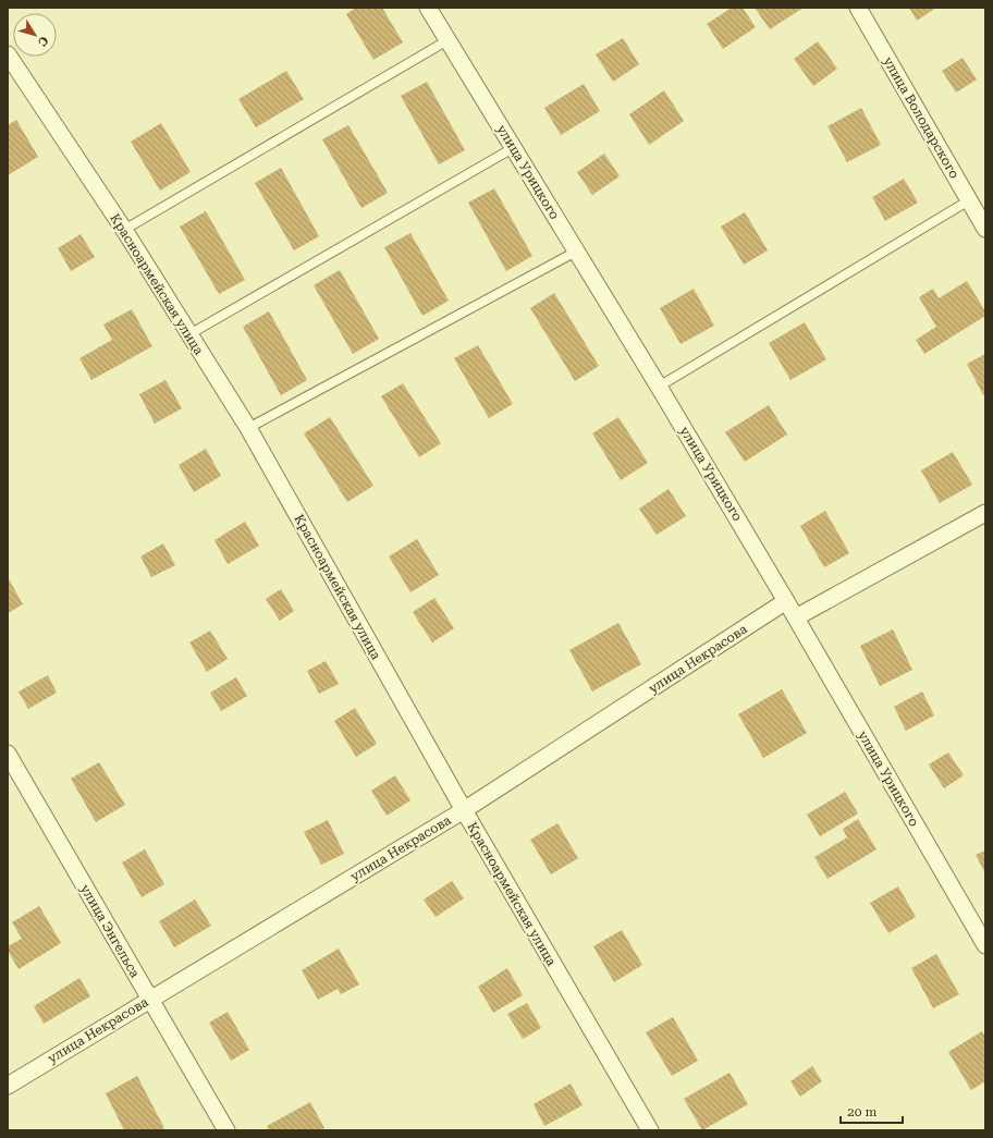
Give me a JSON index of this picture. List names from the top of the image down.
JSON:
{
  "streets": {
    "street": [
      "улица Володарского",
      "улица Урицкого",
      "Красноармейская улица",
      "улица Некрасова",
      "улица Энгельса"
    ]
  },
  "crossings": [
    ["улица Урицкого", "улица Некрасова"],
    ["Красноармейская улица", "улица Некрасова"],
    ["улица Некрасова", "улица Энгельса"]
  ],
  "scale_bar": "20 m",
  "north": "bottom right"
}
